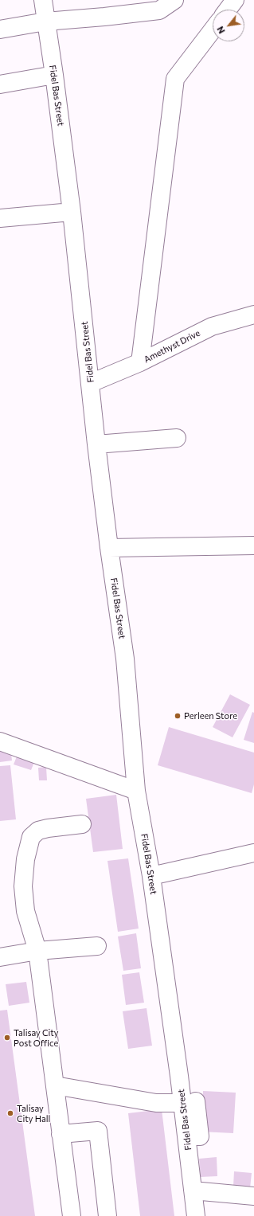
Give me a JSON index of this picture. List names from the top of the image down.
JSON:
{
  "streets": {
    "street": ["Fidel Bas Street", "Amethyst Drive"]
  },
  "crossings": [
    ["Fidel Bas Street", "Amethyst Drive"]
  ],
  "places": ["Perleen Store", "Talisay City Post Office", "Talisay City Hall"],
  "north": "bottom left"
}
